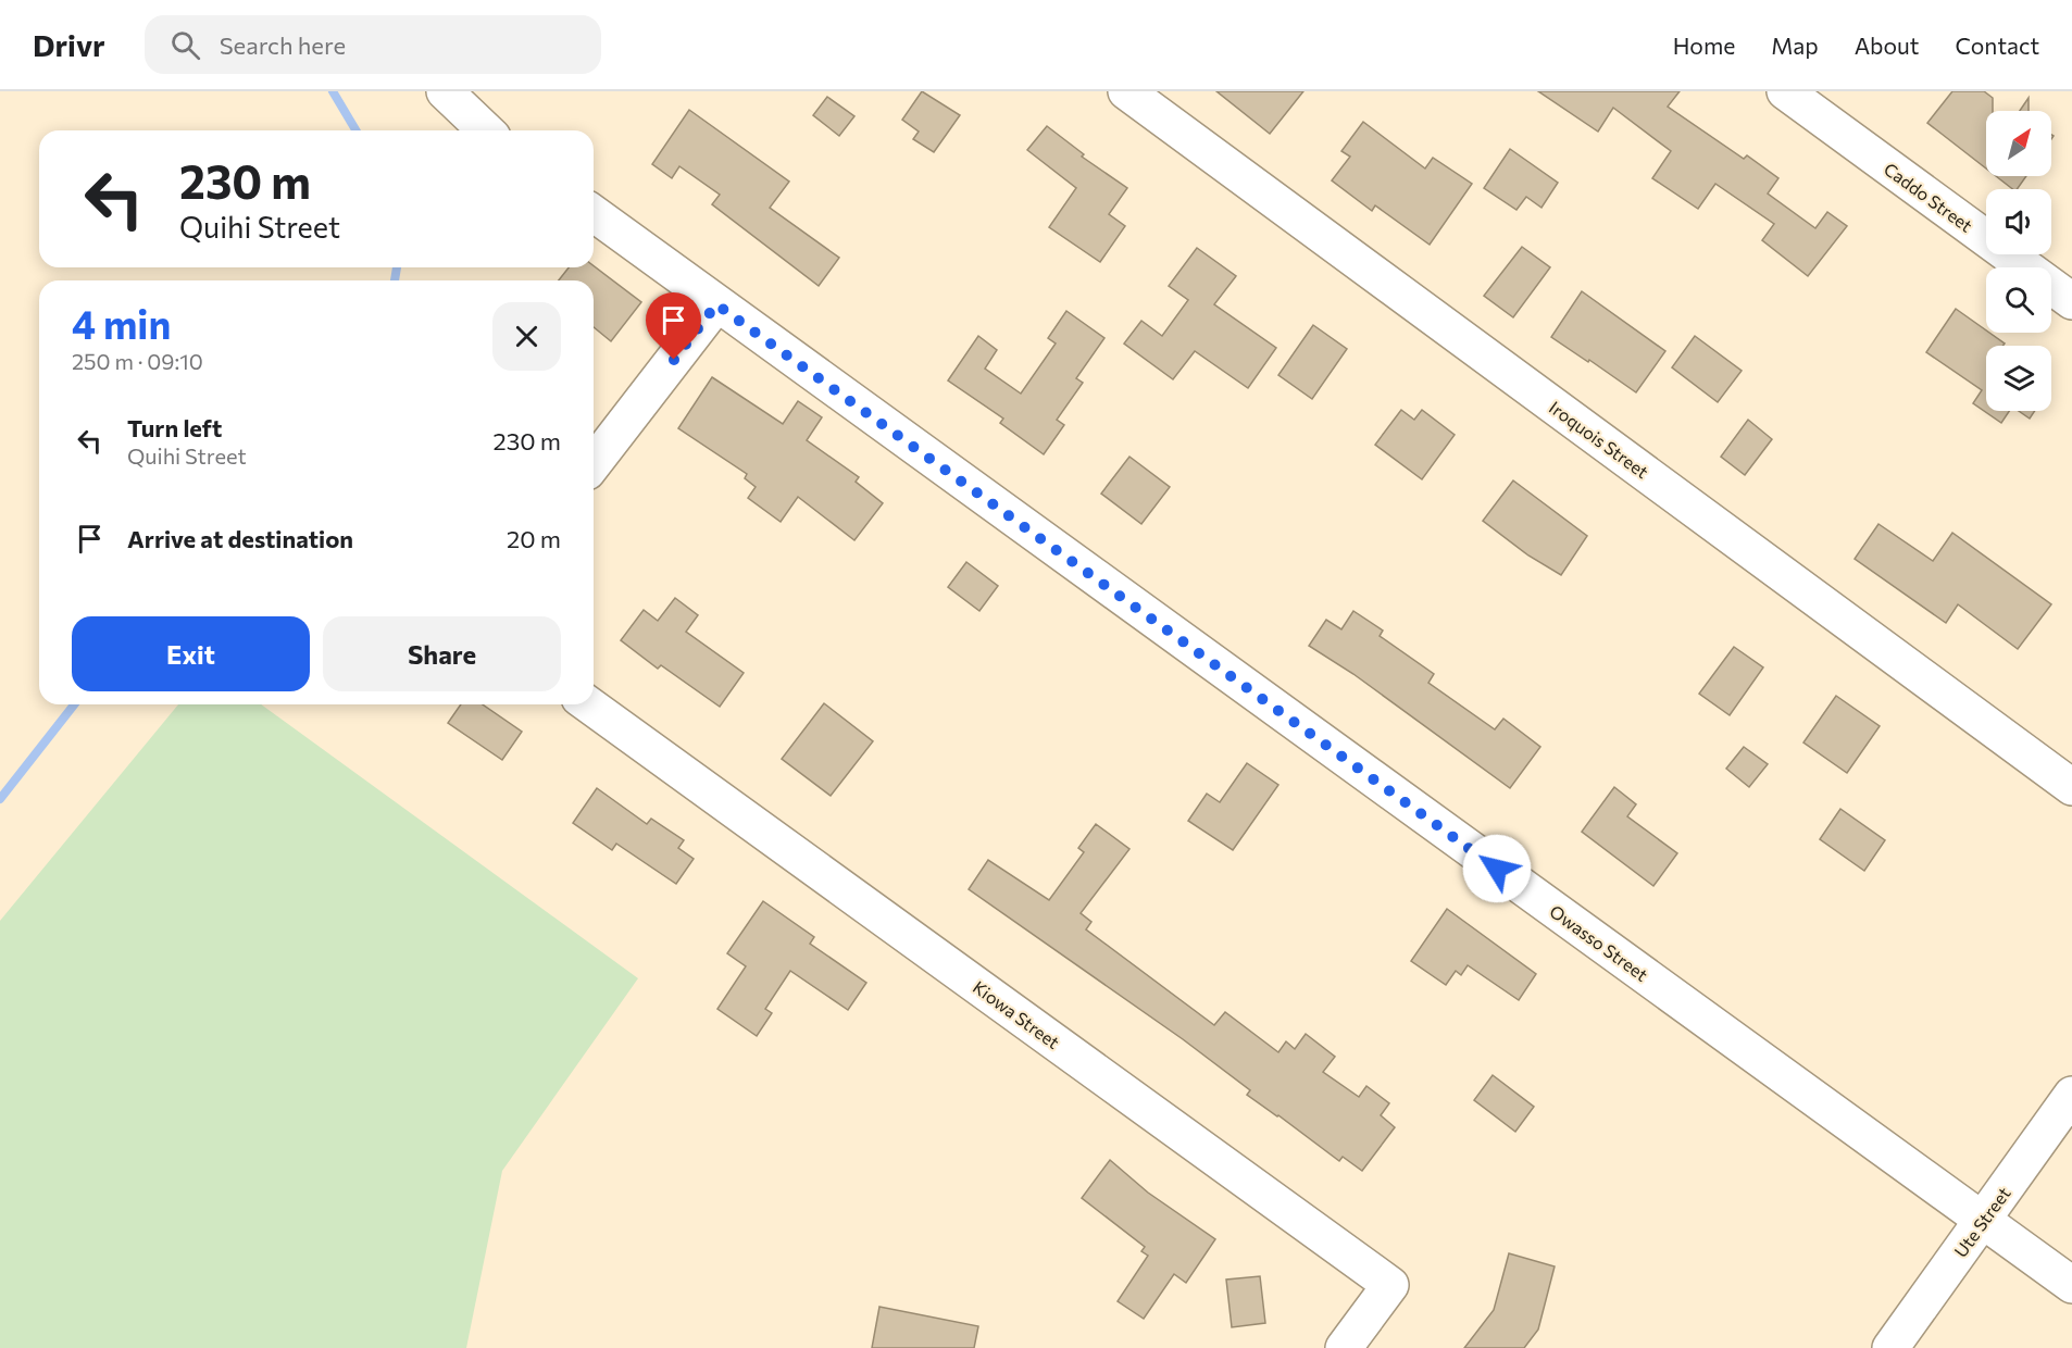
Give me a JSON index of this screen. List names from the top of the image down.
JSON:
{
  "streets": {
    "street": [
      "Caddo Street",
      "Iroquois Street",
      "Owasso Street",
      "Kiowa Street",
      "Ute Street"
    ]
  },
  "crossings": [
    ["Owasso Street", "Ute Street"]
  ],
  "north": "top right",
  "page": {
    "header": "Drivr",
    "search": "Search here",
    "nav": [
      "Home",
      "Map",
      "About",
      "Contact"
    ],
    "turn": ["230 m", "Quihi Street"],
    "heading": ["4 min", "250 m · 09:10"],
    "list": [
      {
        "name": "Turn left",
        "note": "Quihi Street",
        "value": "230 m"
      },
      {
        "name": "Arrive at destination",
        "value": "20 m"
      }
    ],
    "buttons": ["Exit", "Share"]
  }
}
